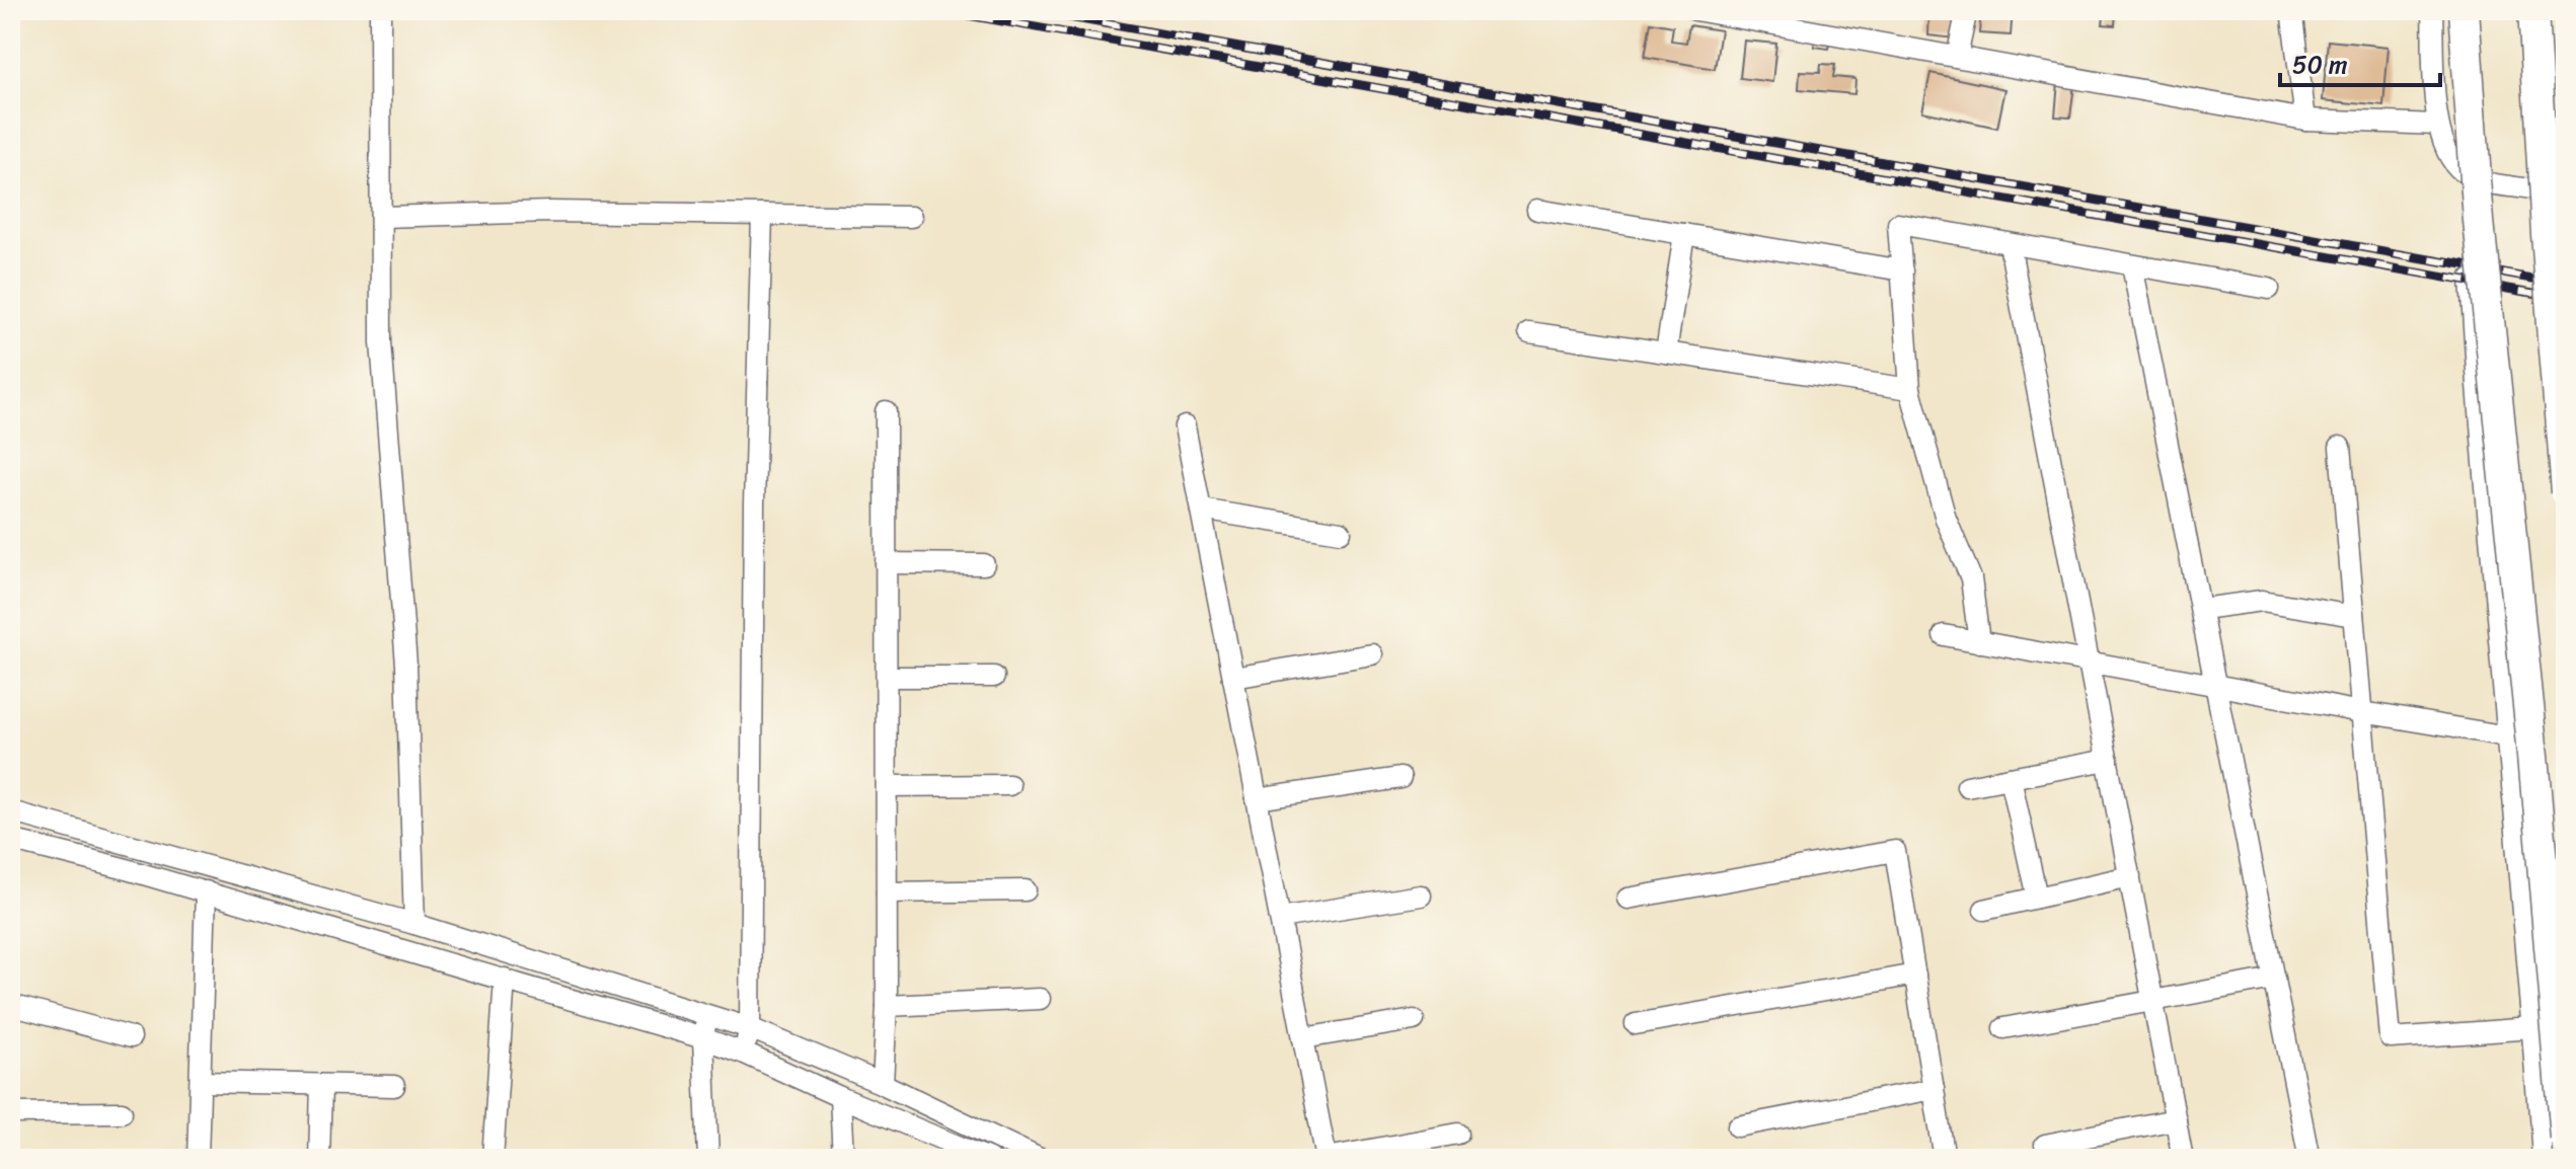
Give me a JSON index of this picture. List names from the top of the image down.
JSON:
{
  "scale_bar": "50 m"
}
